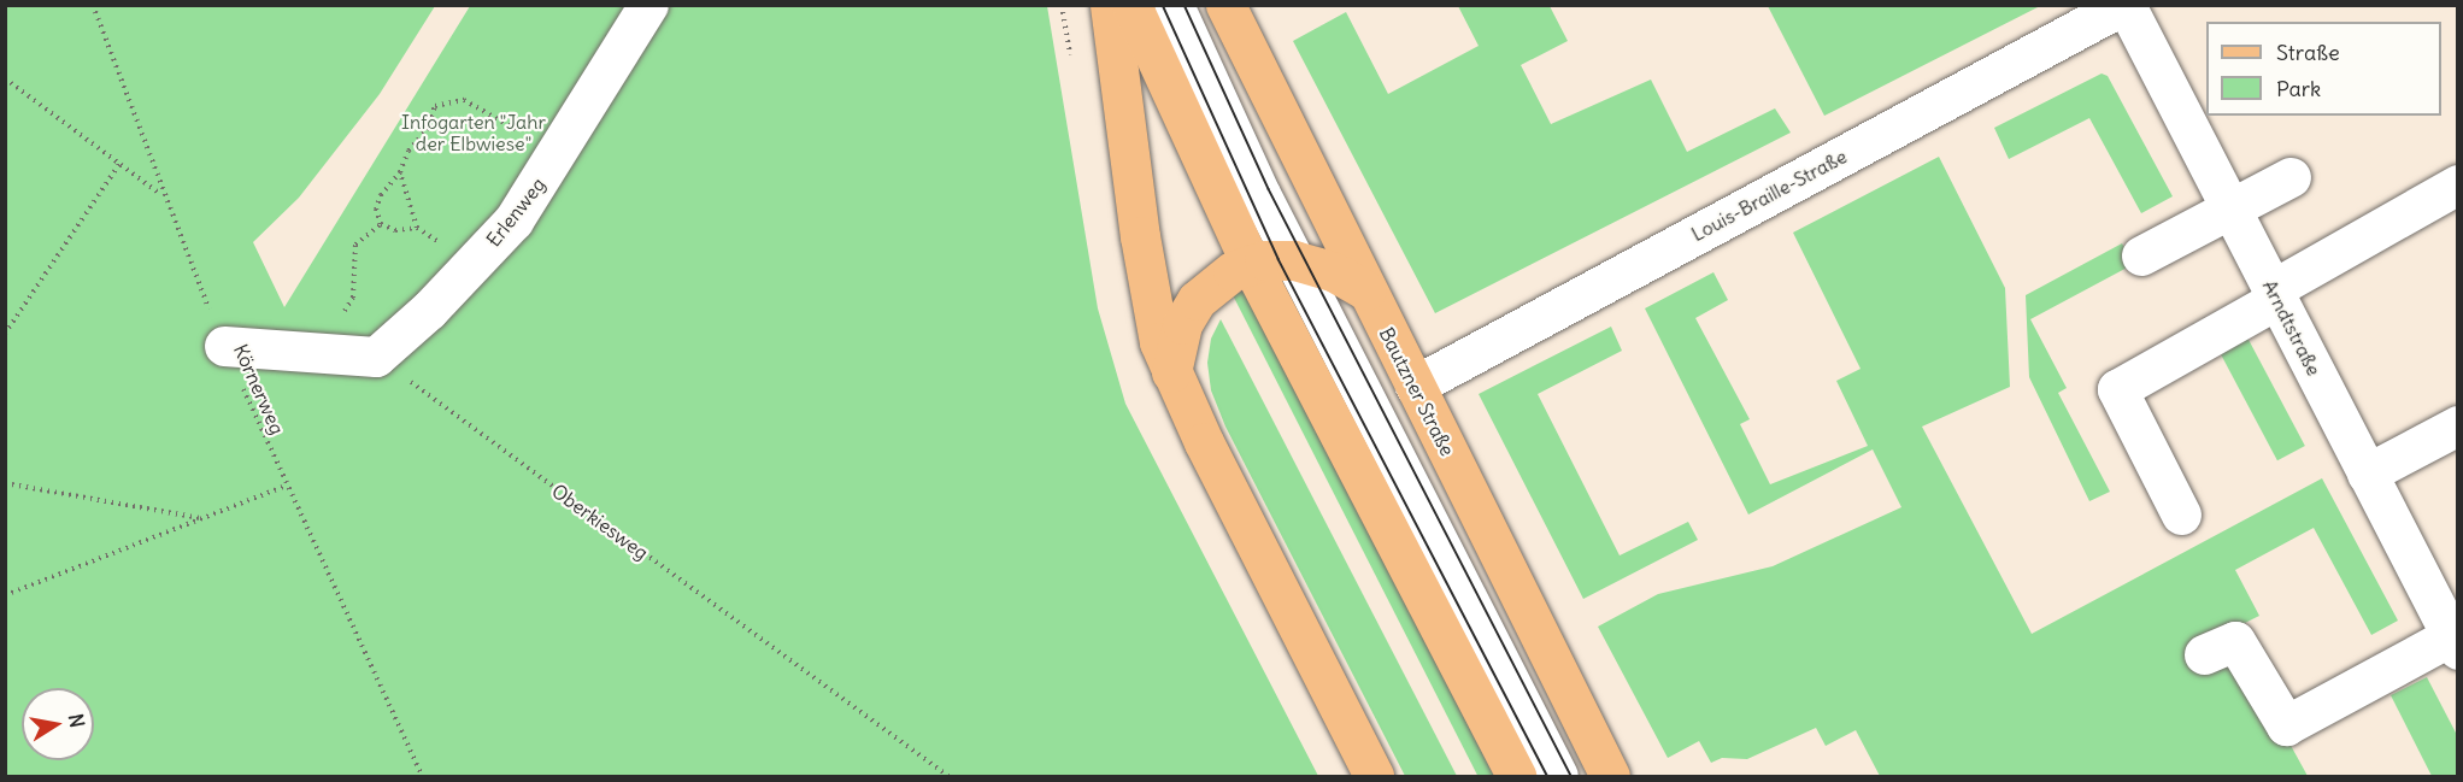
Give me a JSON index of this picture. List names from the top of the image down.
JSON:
{
  "streets": {
    "main road": ["Bautzner Straße"],
    "street": ["Louis-Braille-Straße", "Erlenweg", "Arndtstraße"],
    "path": ["Körnerweg", "Oberkiesweg"]
  },
  "crossings": [
    ["Louis-Braille-Straße", "Arndtstraße"],
    ["Louis-Braille-Straße", "Bautzner Straße"],
    ["Erlenweg", "Oberkiesweg"]
  ],
  "parks": ["Infogarten \"Jahr der Elbwiese\""],
  "legend": ["Straße", "Park"],
  "north": "right"
}
